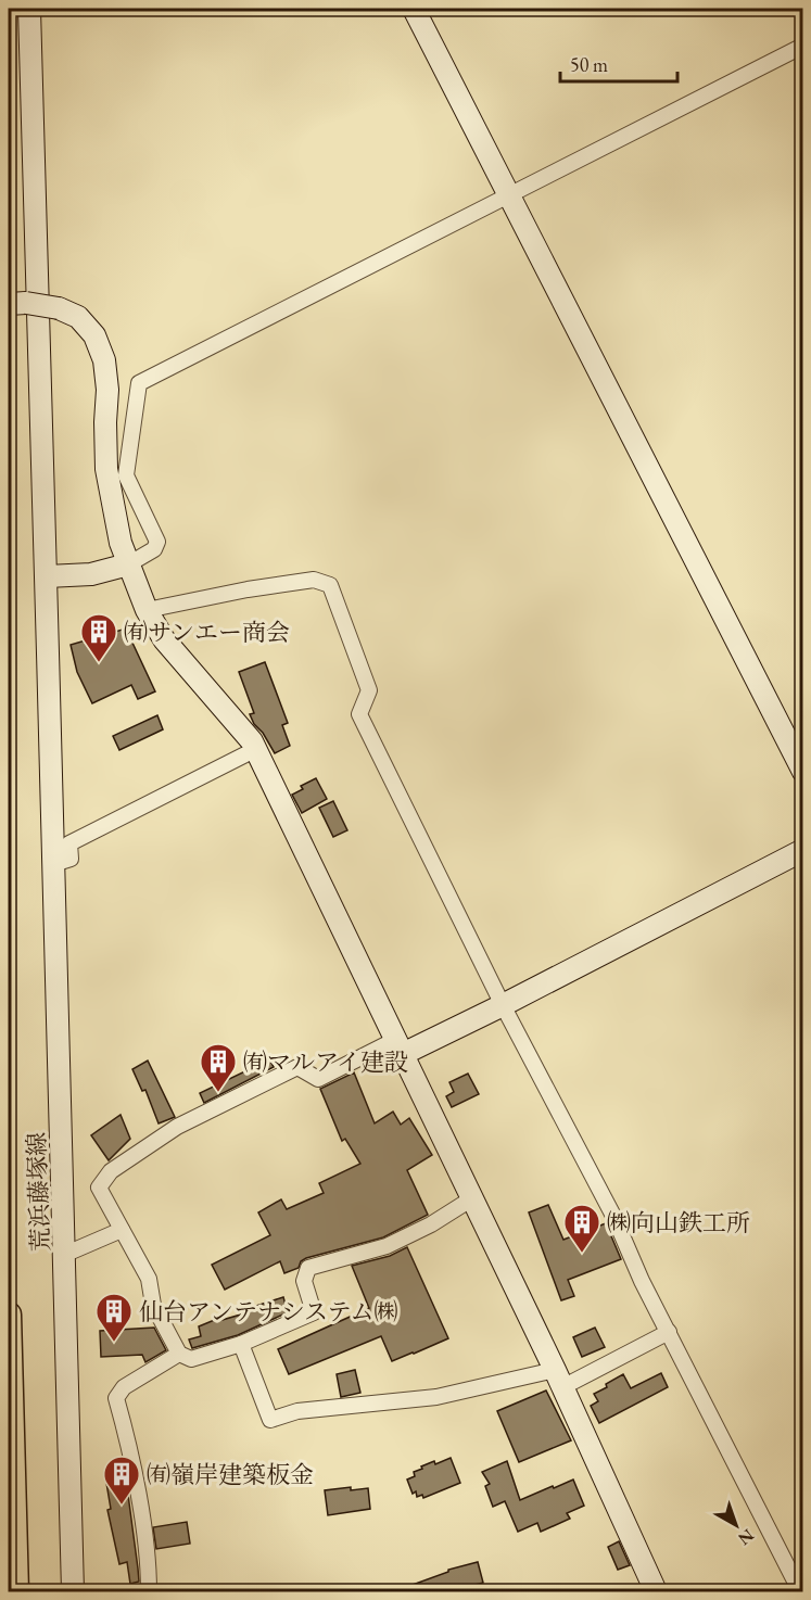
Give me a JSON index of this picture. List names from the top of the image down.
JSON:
{
  "streets": {
    "street": ["荒浜藤塚線"]
  },
  "places": {
    "building": [
      "㈲サンエー商会",
      "㈲マルアイ建設",
      "㈱向山鉄工所",
      "仙台アンテナシステム㈱",
      "㈲嶺岸建築板金"
    ]
  },
  "scale_bar": "50 m",
  "north": "bottom right"
}
